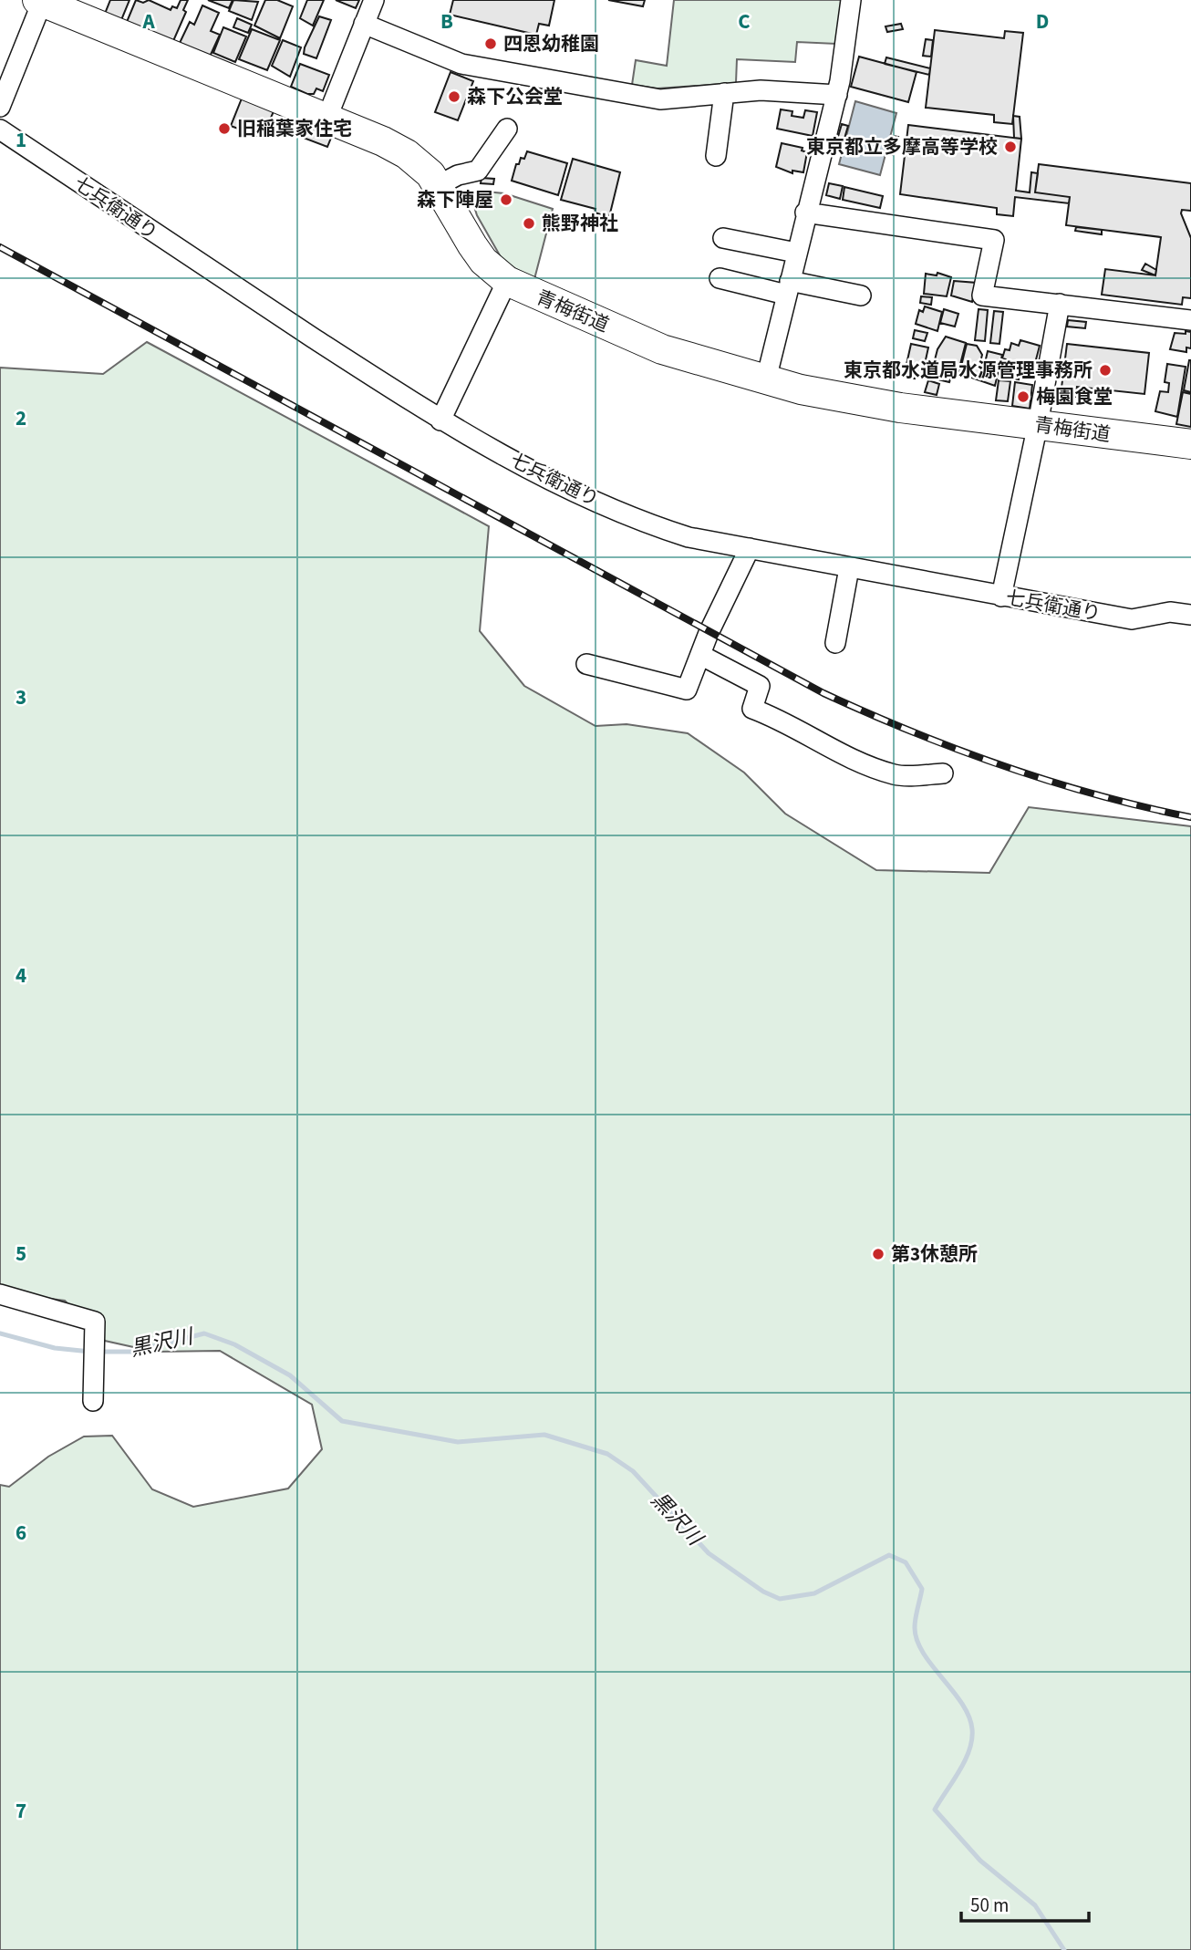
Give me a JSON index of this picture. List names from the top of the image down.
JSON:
{
  "streets": {
    "highway": ["青梅街道"],
    "street": ["七兵衛通り"]
  },
  "water": ["黒沢川"],
  "places": [
    "四恩幼稚園",
    "森下公会堂",
    "旧稲葉家住宅",
    "東京都立多摩高等学校",
    "森下陣屋",
    "熊野神社",
    "東京都水道局水源管理事務所",
    "梅園食堂",
    "第3休憩所"
  ],
  "scale_bar": "50 m",
  "grid": {
    "columns": [
      "A",
      "B",
      "C",
      "D"
    ],
    "rows": [
      "1",
      "2",
      "3",
      "4",
      "5",
      "6",
      "7"
    ]
  }
}
